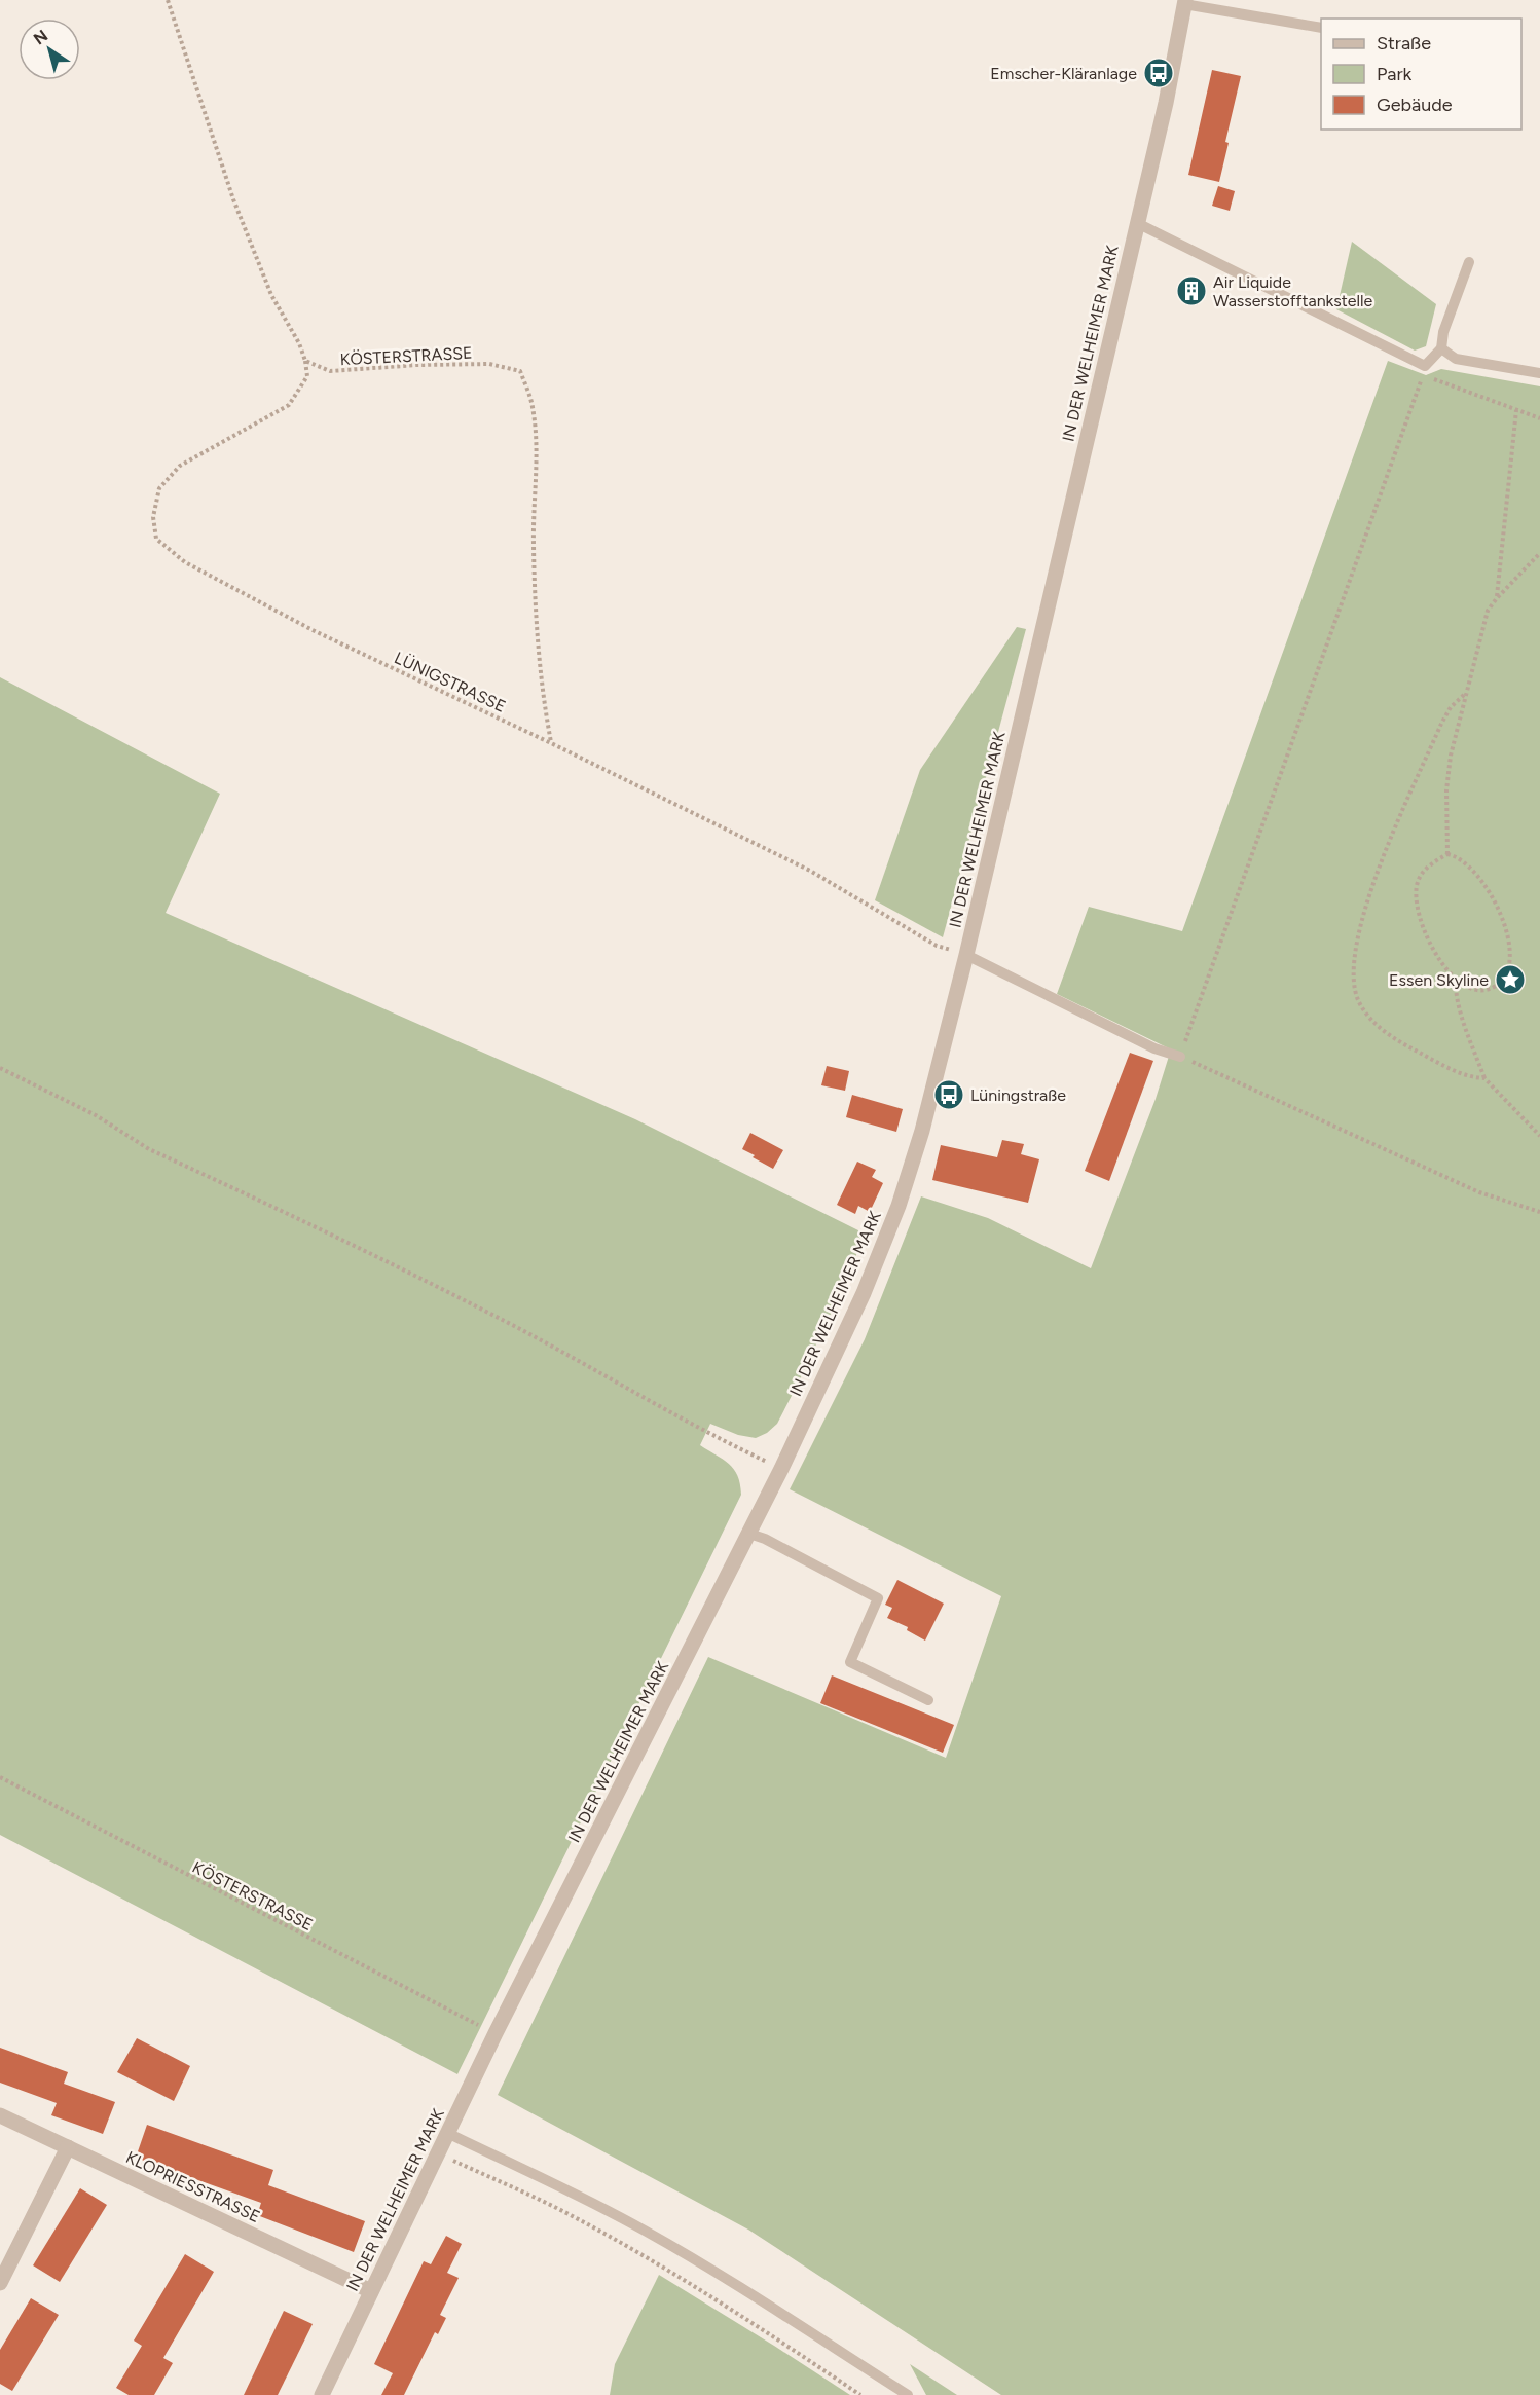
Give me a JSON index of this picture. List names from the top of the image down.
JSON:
{
  "streets": {
    "street": ["IN DER WELHEIMER MARK", "KLOPRIESSTRASSE"],
    "path": ["KÖSTERSTRASSE", "LÜNIGSTRASSE"]
  },
  "crossings": [
    ["IN DER WELHEIMER MARK", "KÖSTERSTRASSE"],
    ["IN DER WELHEIMER MARK", "LÜNIGSTRASSE"],
    ["IN DER WELHEIMER MARK", "KLOPRIESSTRASSE"],
    ["KÖSTERSTRASSE", "LÜNIGSTRASSE"]
  ],
  "places": {
    "bus stop": ["Emscher-Kläranlage", "Lüningstraße"],
    "building": ["Air Liquide Wasserstofftankstelle"],
    "place": ["Essen Skyline"]
  },
  "legend": ["Straße", "Park", "Gebäude"],
  "north": "top left"
}
